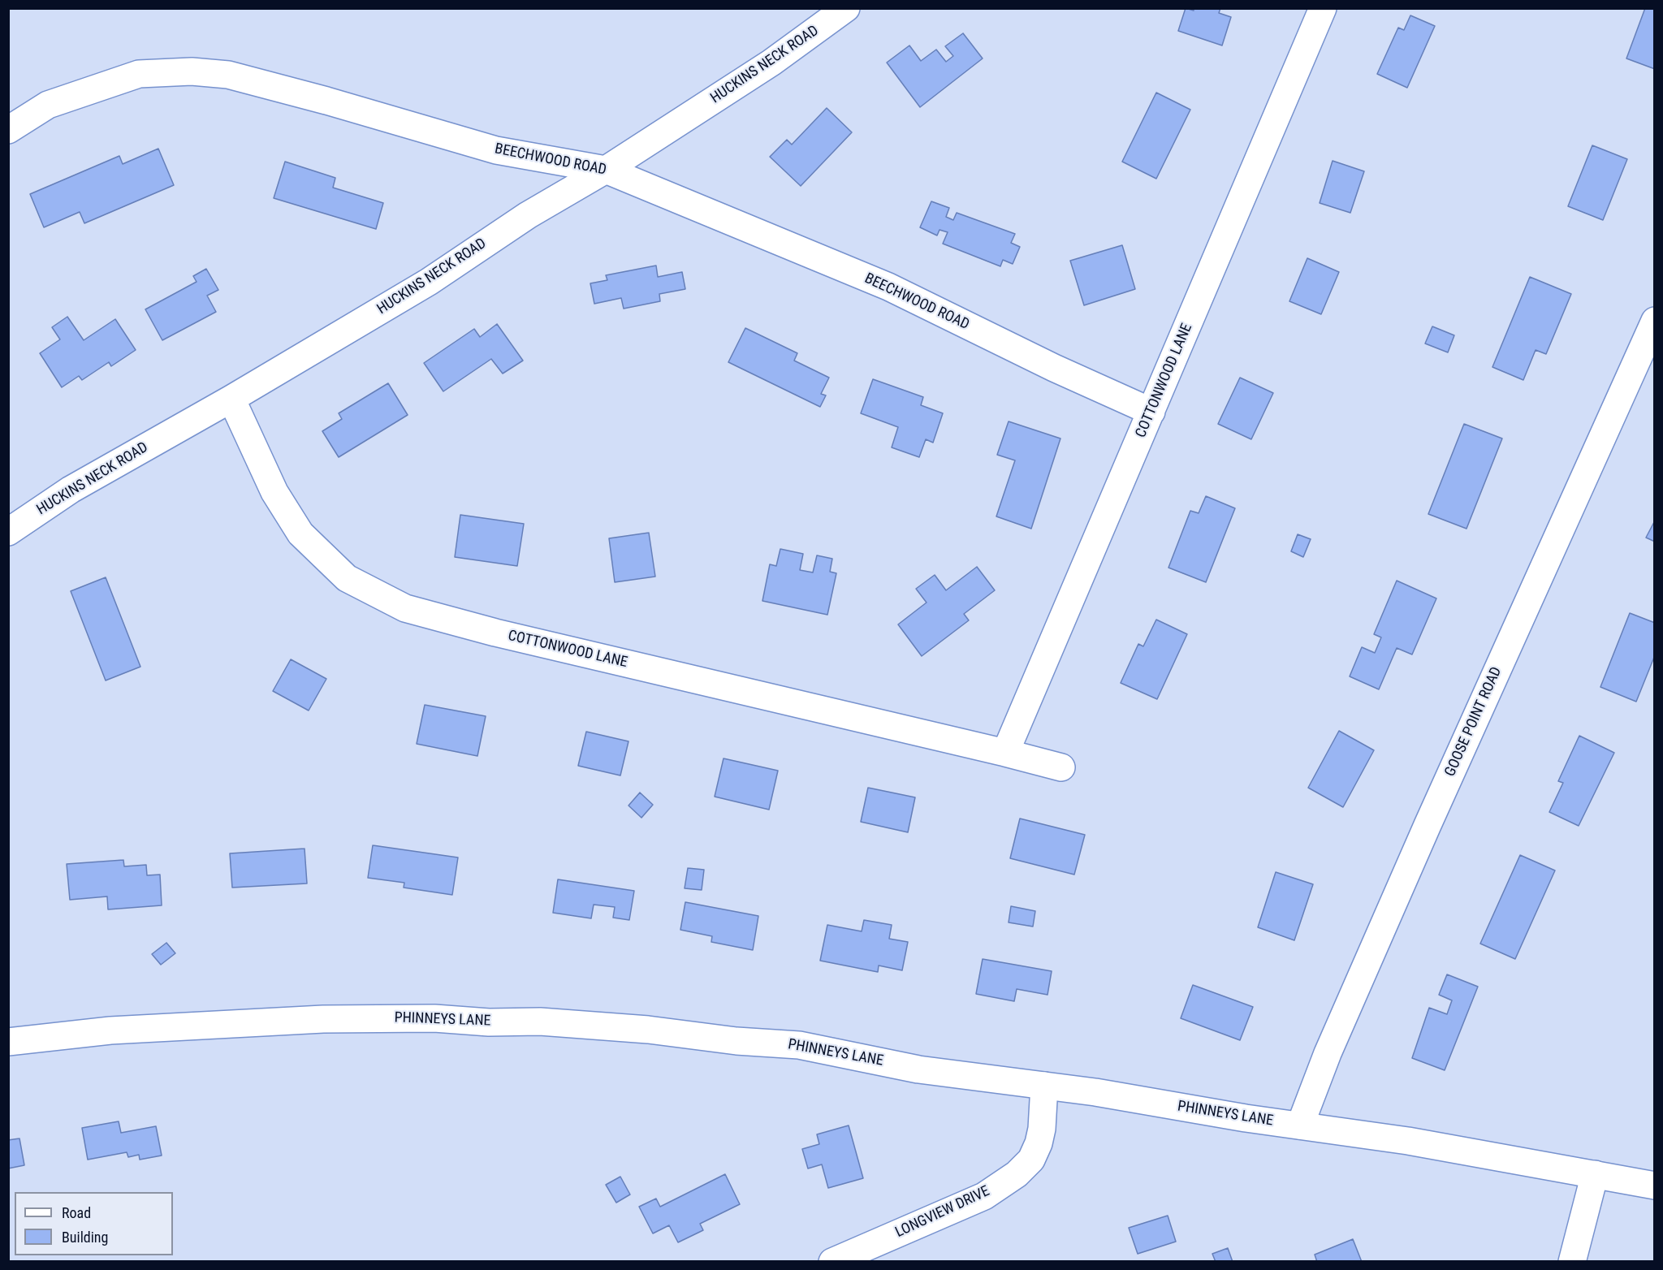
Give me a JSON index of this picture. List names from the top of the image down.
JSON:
{
  "streets": {
    "street": [
      "HUCKINS NECK ROAD",
      "BEECHWOOD ROAD",
      "COTTONWOOD LANE",
      "GOOSE POINT ROAD",
      "PHINNEYS LANE",
      "LONGVIEW DRIVE"
    ]
  },
  "crossings": [
    ["HUCKINS NECK ROAD", "BEECHWOOD ROAD"],
    ["HUCKINS NECK ROAD", "COTTONWOOD LANE"],
    ["BEECHWOOD ROAD", "COTTONWOOD LANE"],
    ["GOOSE POINT ROAD", "PHINNEYS LANE"],
    ["PHINNEYS LANE", "LONGVIEW DRIVE"]
  ],
  "legend": ["Road", "Building"]
}
